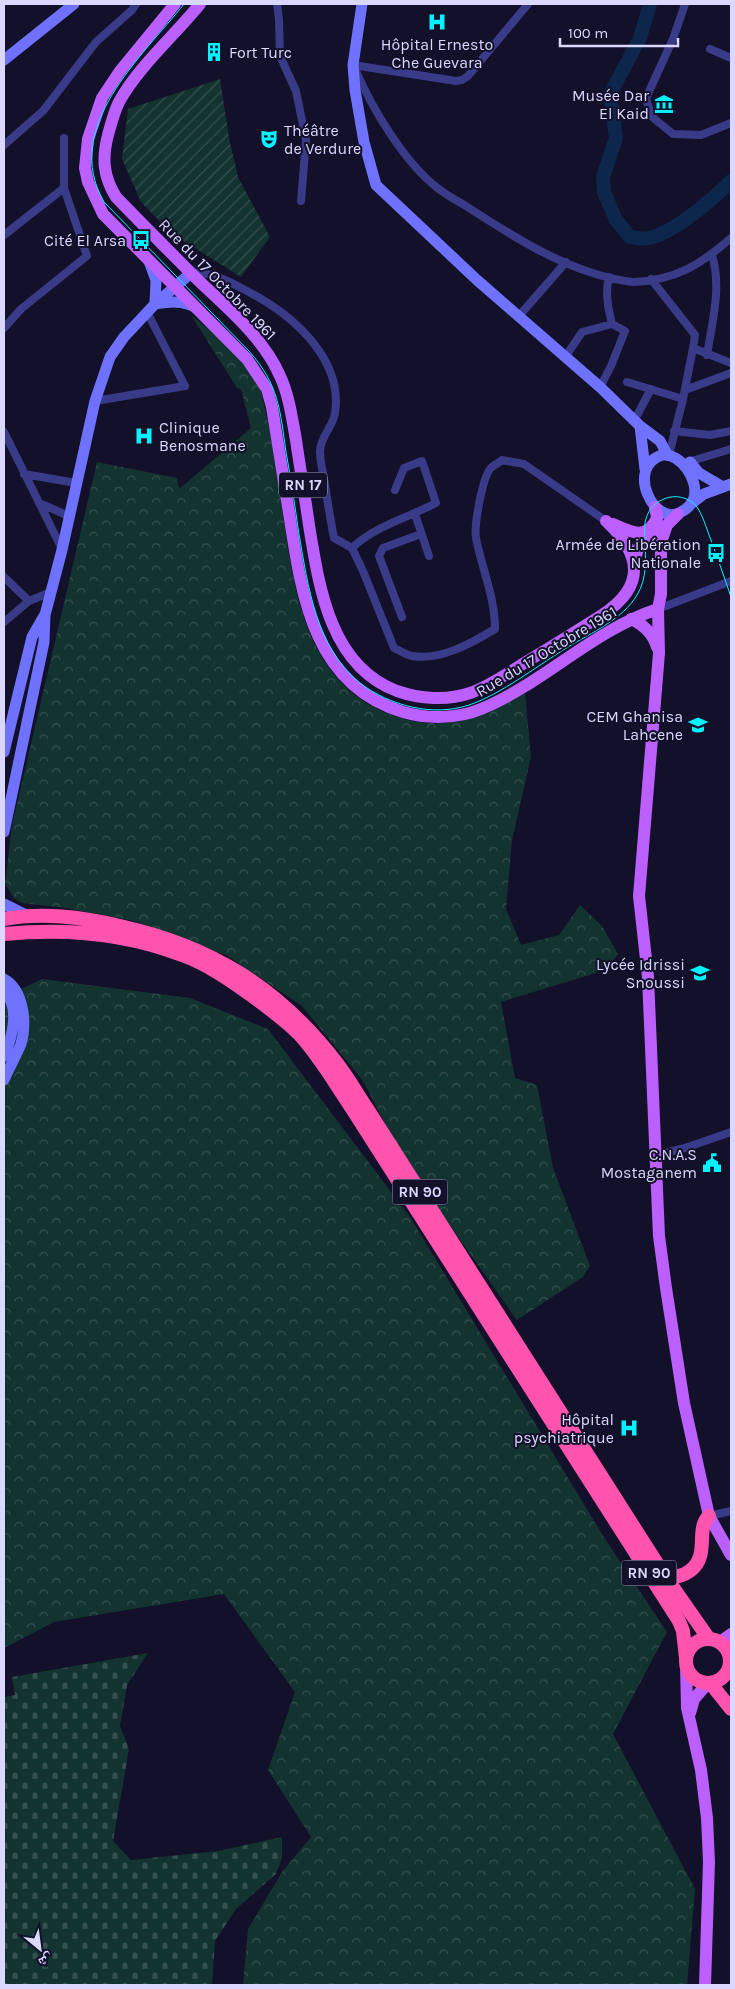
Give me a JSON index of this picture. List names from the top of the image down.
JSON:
{
  "streets": {
    "highway": ["RN 90"],
    "main road": ["Rue du 17 Octobre 1961", "RN 17"]
  },
  "places": {
    "hospital": ["Hôpital Ernesto Che Guevara", "Clinique Benosmane", "Hôpital psychiatrique"],
    "building": ["Fort Turc"],
    "museum": ["Musée Dar El Kaid"],
    "theatre": ["Théâtre de Verdure"],
    "bus stop": ["Cité El Arsa", "Armée de Libération Nationale"],
    "school or university": ["CEM Ghanisa Lahcene", "Lycée Idrissi Snoussi"],
    "public building": ["C.N.A.S Mostaganem"]
  },
  "scale_bar": "100 m",
  "north": "bottom right"
}
